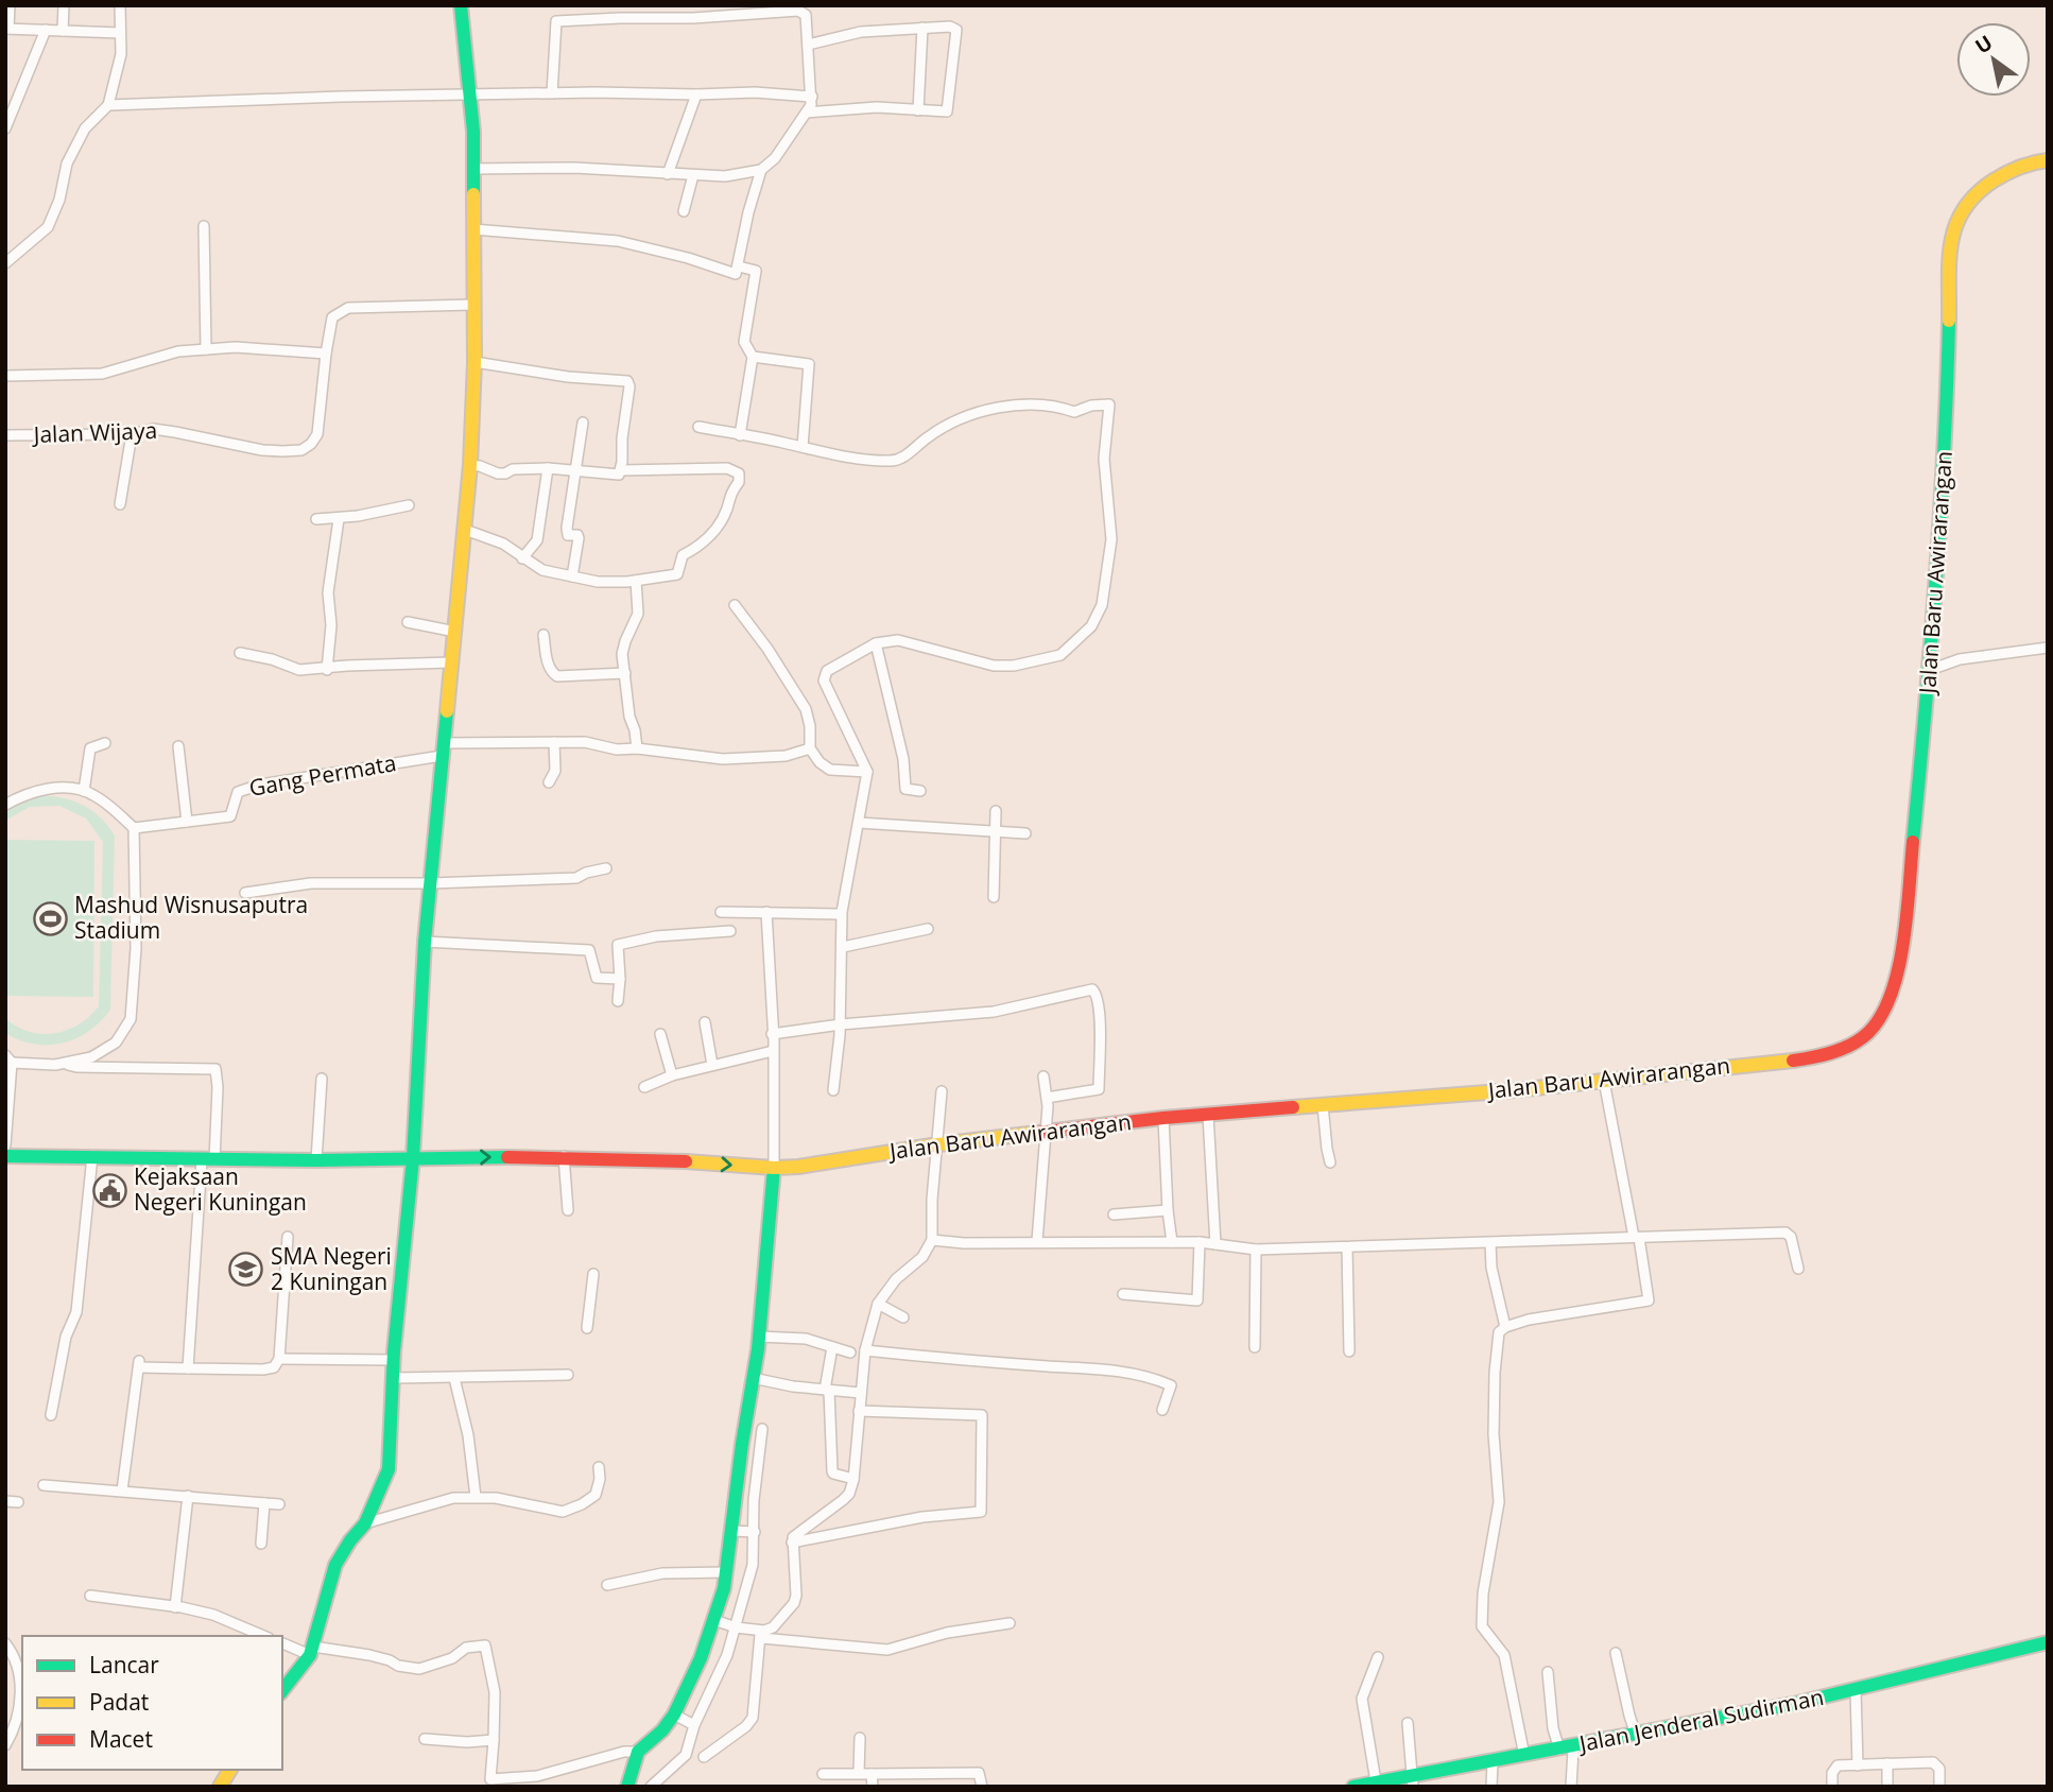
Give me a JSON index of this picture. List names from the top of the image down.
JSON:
{
  "streets": {
    "street": [
      "Jalan Wijaya",
      "Jalan Baru Awirarangan",
      "Gang Permata",
      "Jalan Jenderal Sudirman"
    ]
  },
  "places": {
    "sports": ["Mashud Wisnusaputra Stadium"],
    "public building": ["Kejaksaan Negeri Kuningan"],
    "school or university": ["SMA Negeri 2 Kuningan"]
  },
  "legend": ["Lancar", "Padat", "Macet"],
  "north": "top left"
}
